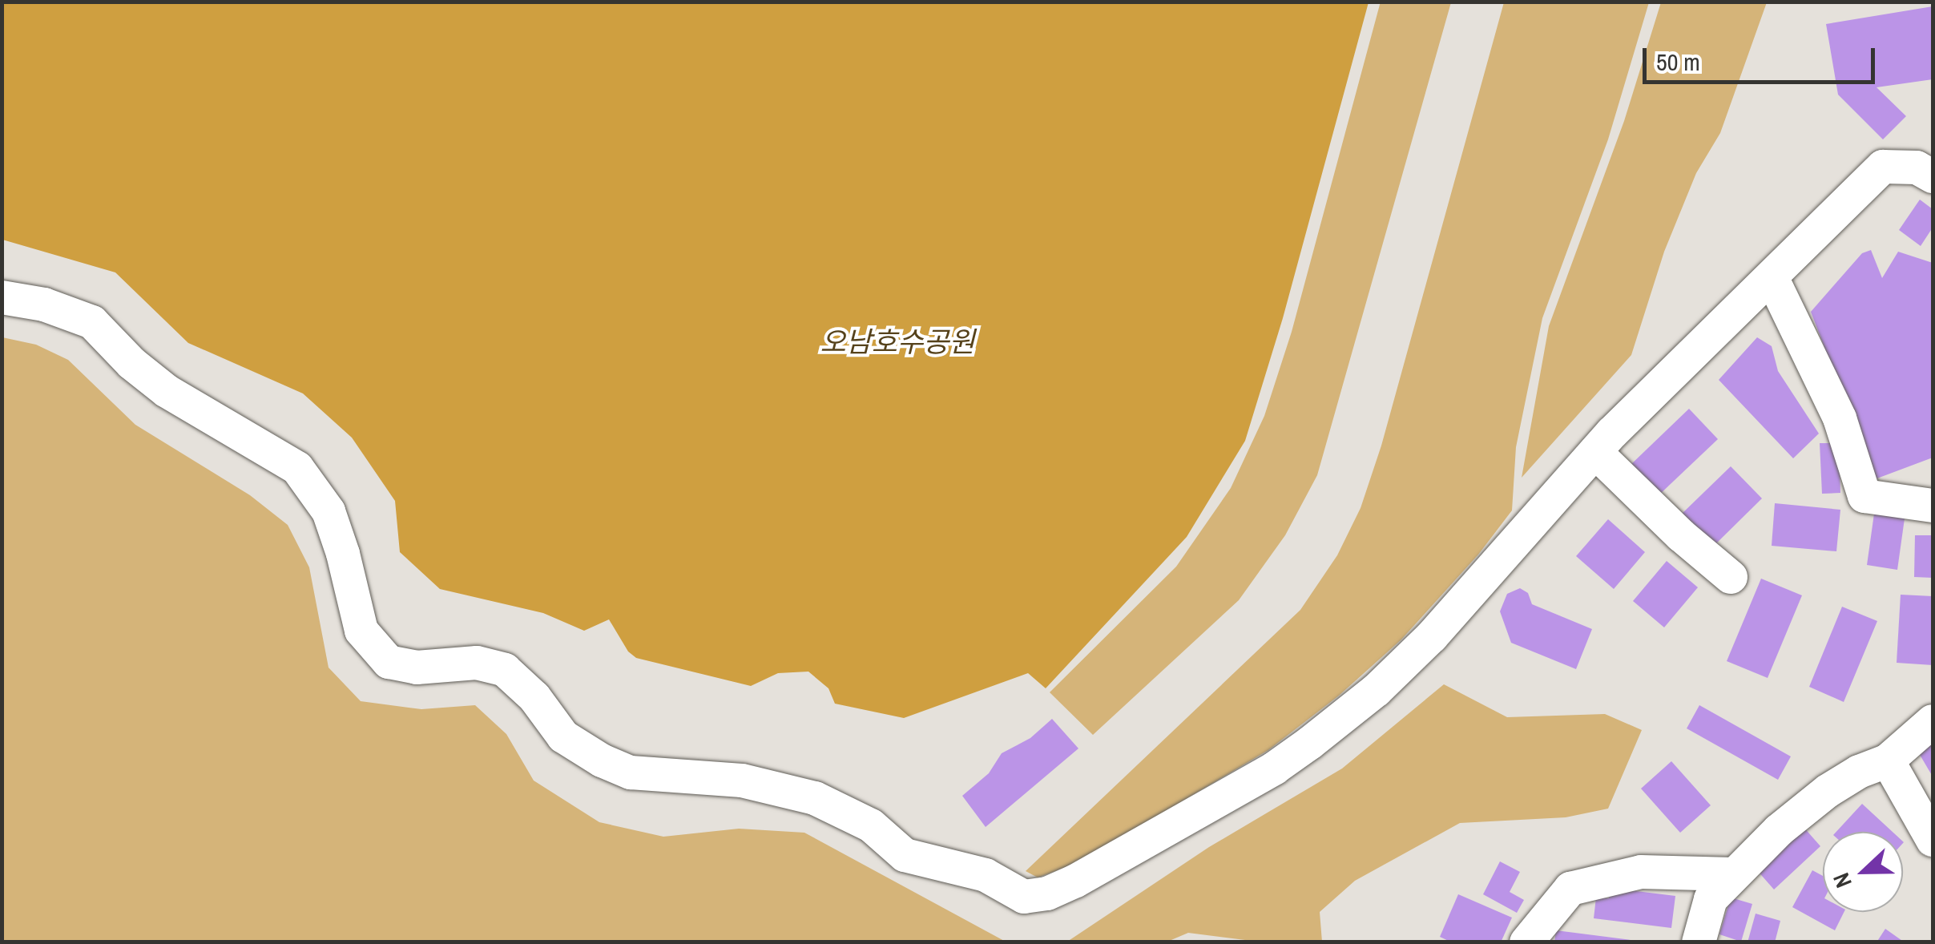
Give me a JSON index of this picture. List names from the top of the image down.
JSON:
{
  "water": ["오남호수공원"],
  "scale_bar": "50 m",
  "north": "left"
}
